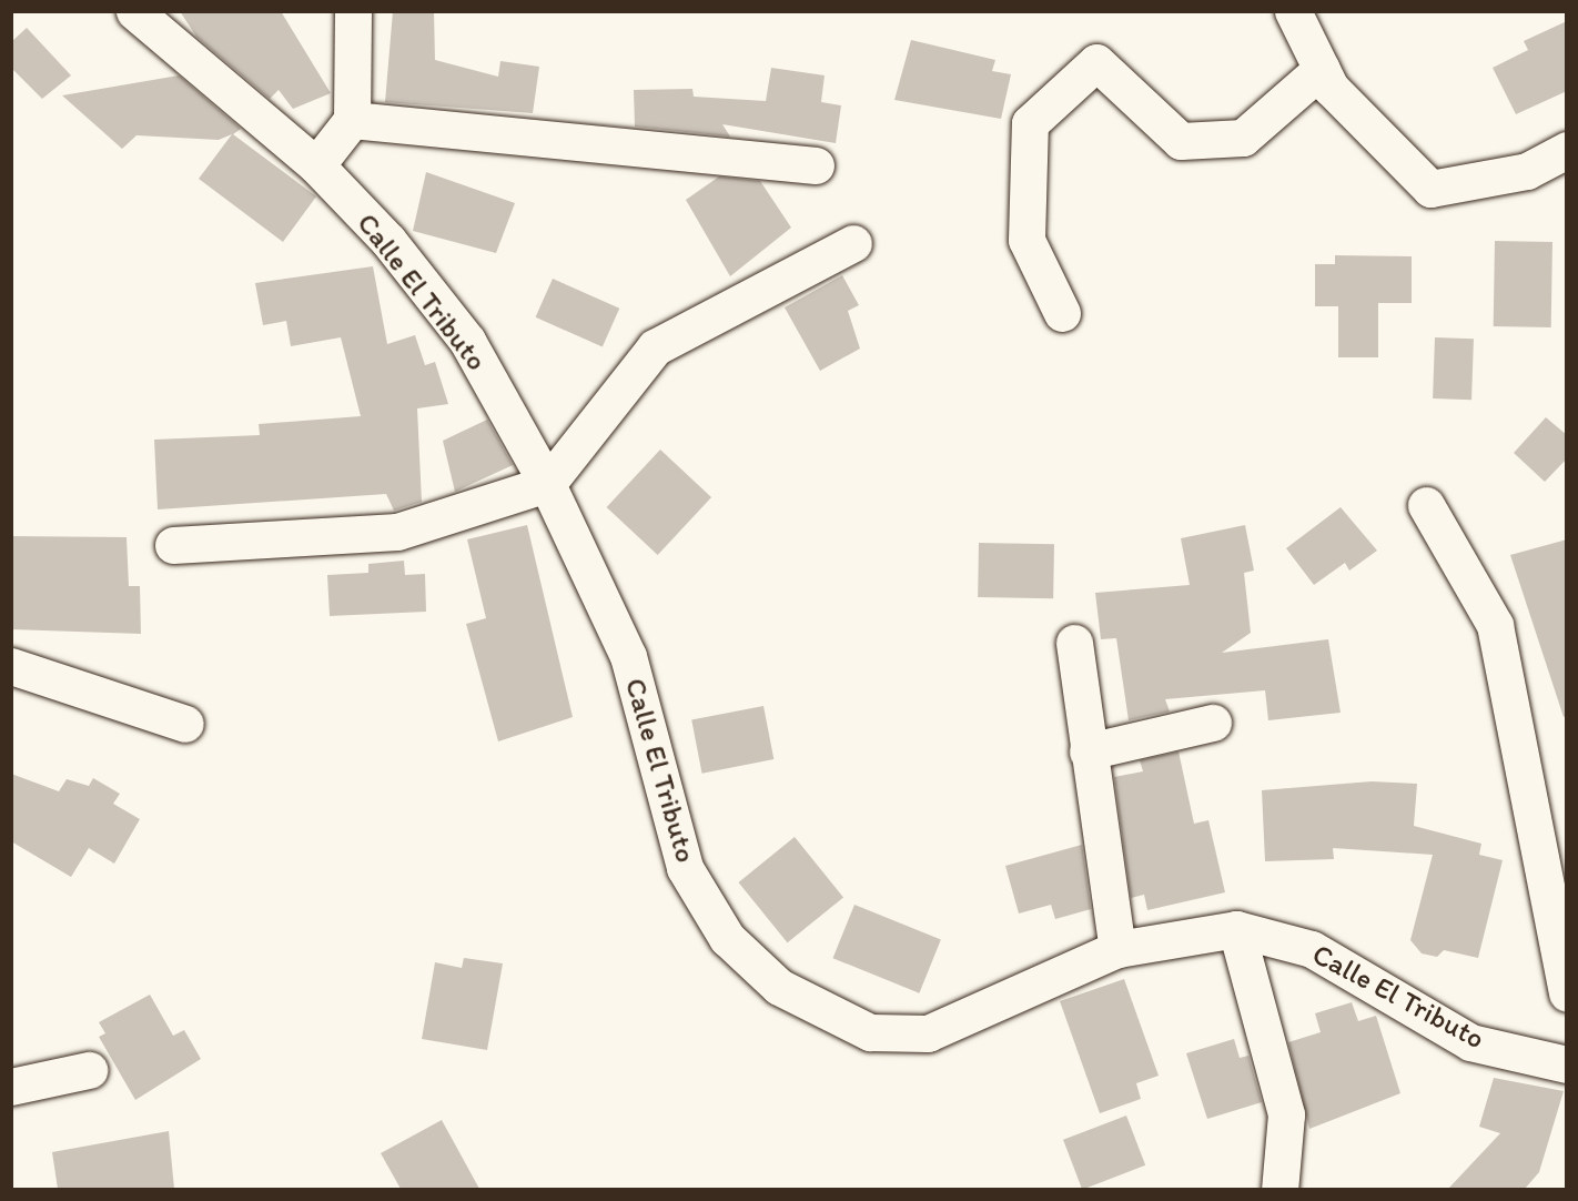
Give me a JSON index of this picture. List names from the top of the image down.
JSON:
{
  "streets": {
    "street": ["Calle El Tributo"]
  }
}
